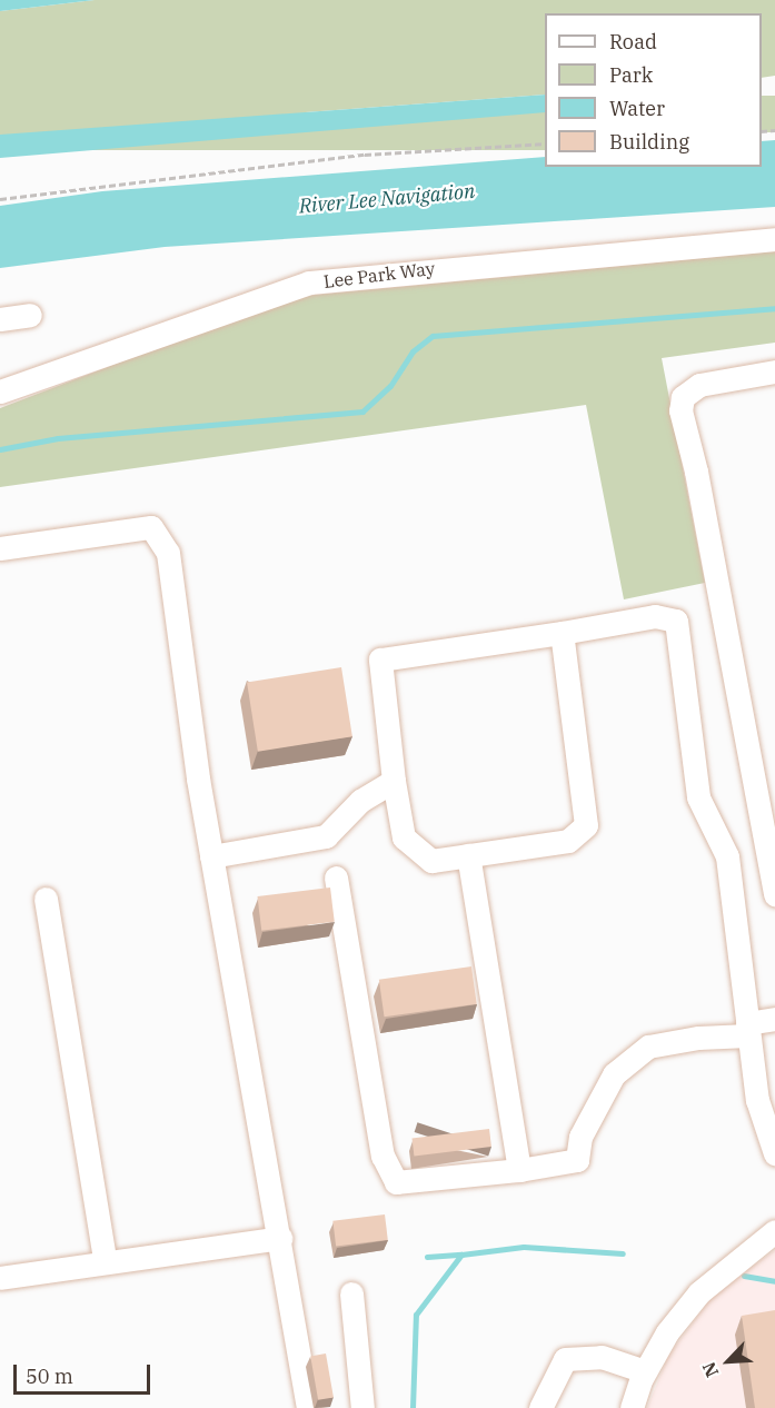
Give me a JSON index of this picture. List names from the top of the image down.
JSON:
{
  "streets": {
    "street": ["Lee Park Way"]
  },
  "water": ["River Lee Navigation"],
  "legend": [
    "Road",
    "Park",
    "Water",
    "Building"
  ],
  "scale_bar": "50 m",
  "north": "bottom left"
}
